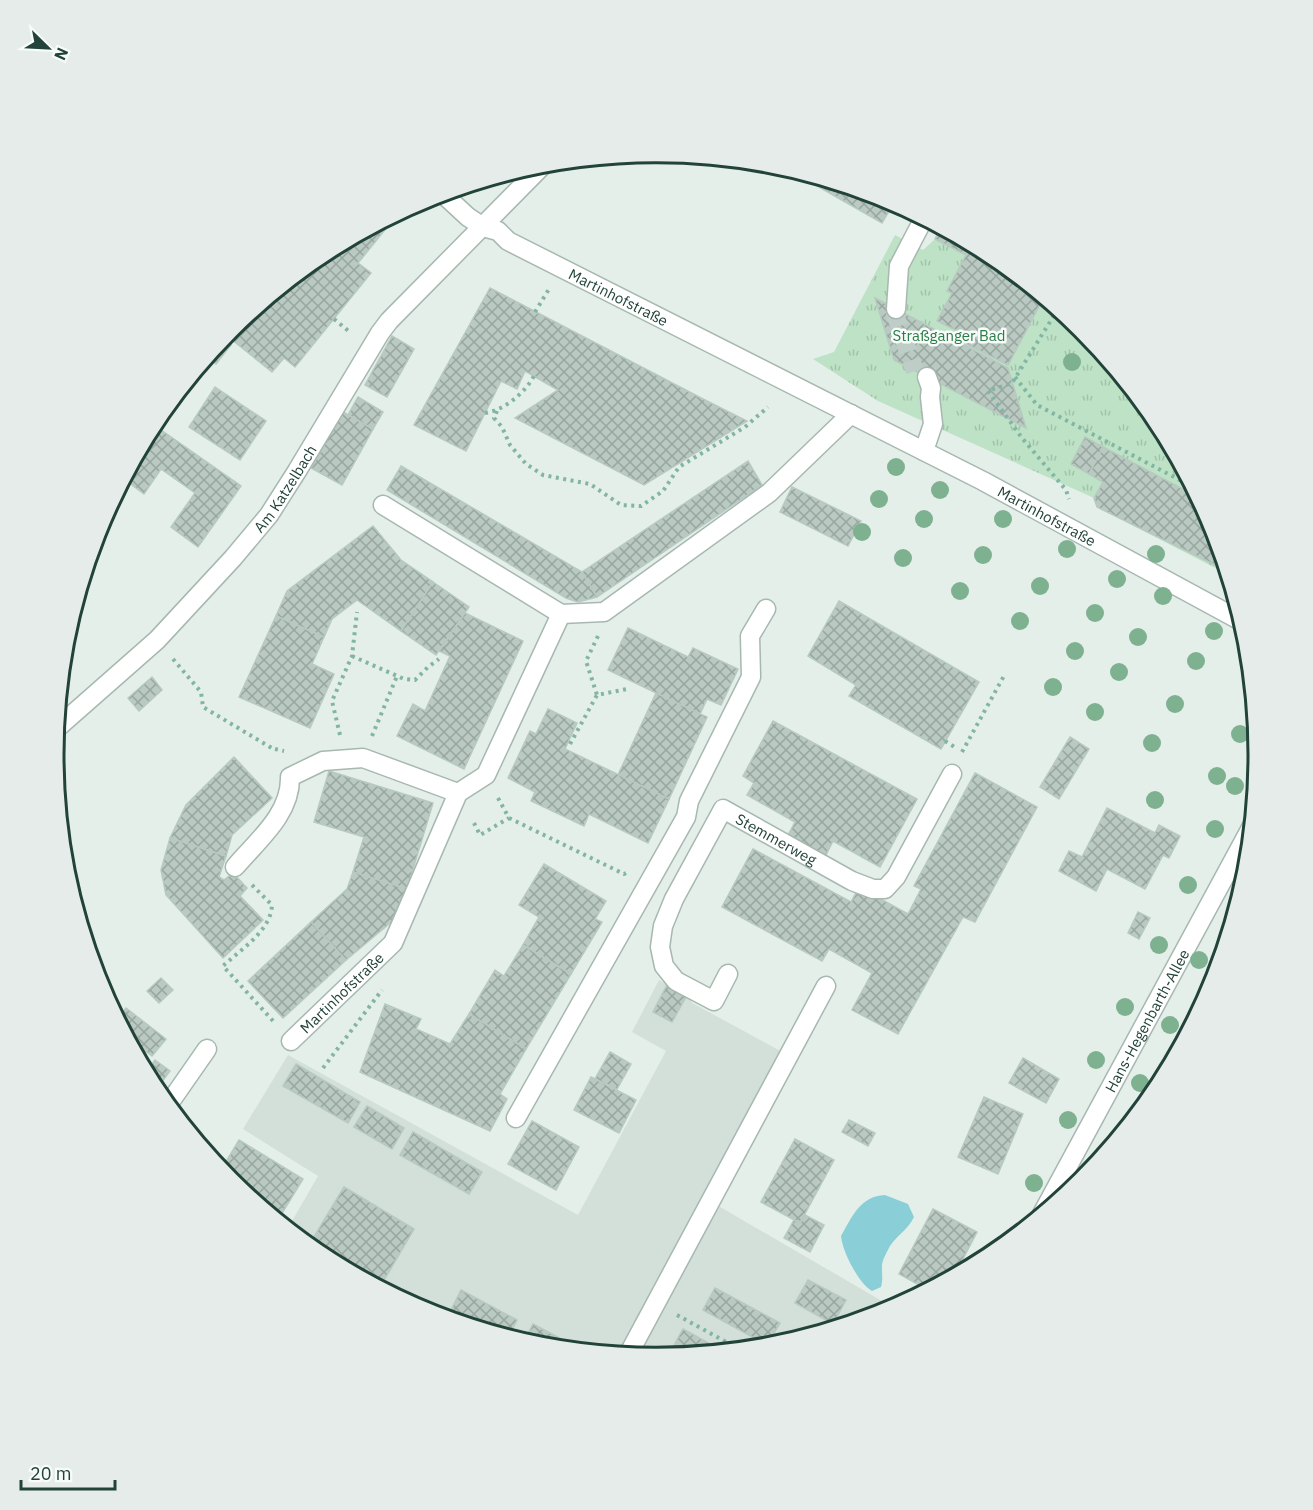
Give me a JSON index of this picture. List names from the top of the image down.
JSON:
{
  "streets": {
    "street": [
      "Martinhofstraße",
      "Am Katzelbach",
      "Stemmerweg",
      "Hans-Hegenbarth-Allee"
    ]
  },
  "crossings": [
    ["Martinhofstraße", "Am Katzelbach"]
  ],
  "parks": ["Straßganger Bad"],
  "scale_bar": "20 m",
  "north": "bottom right"
}
